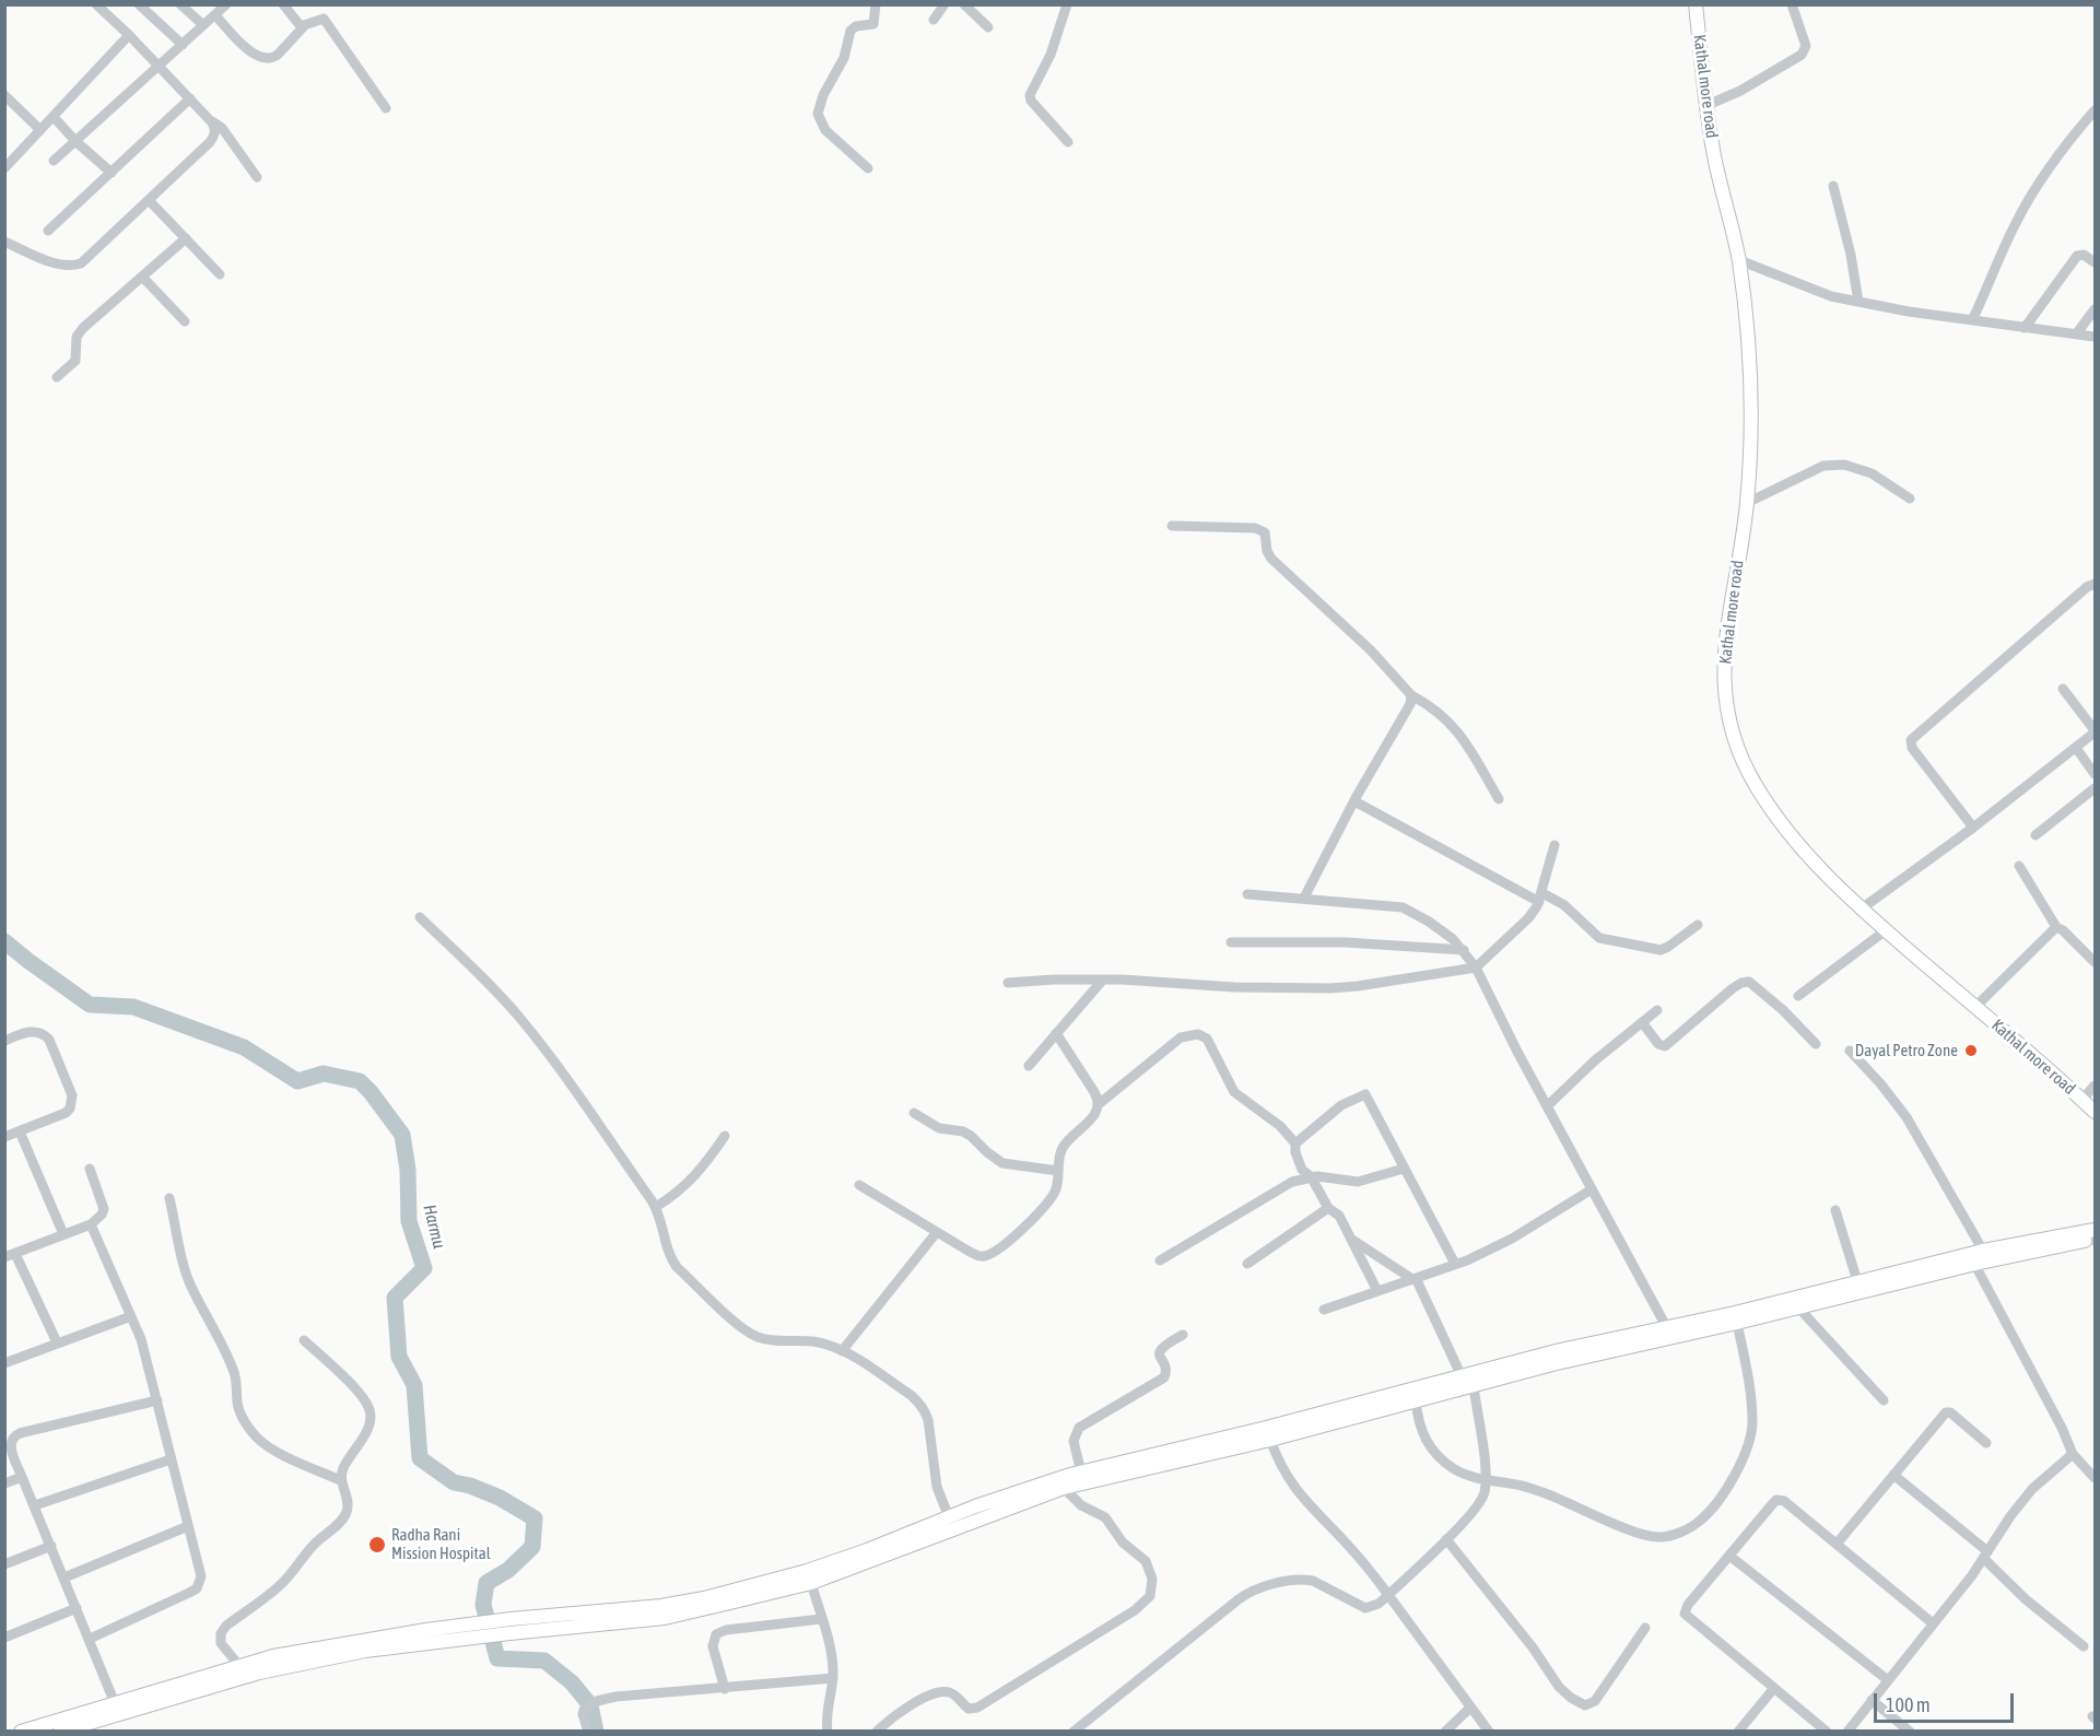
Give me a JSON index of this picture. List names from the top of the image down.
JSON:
{
  "streets": {
    "street": ["Kathal more road"]
  },
  "water": ["Harmu"],
  "places": ["Dayal Petro Zone", "Radha Rani Mission Hospital"],
  "scale_bar": "100 m"
}
